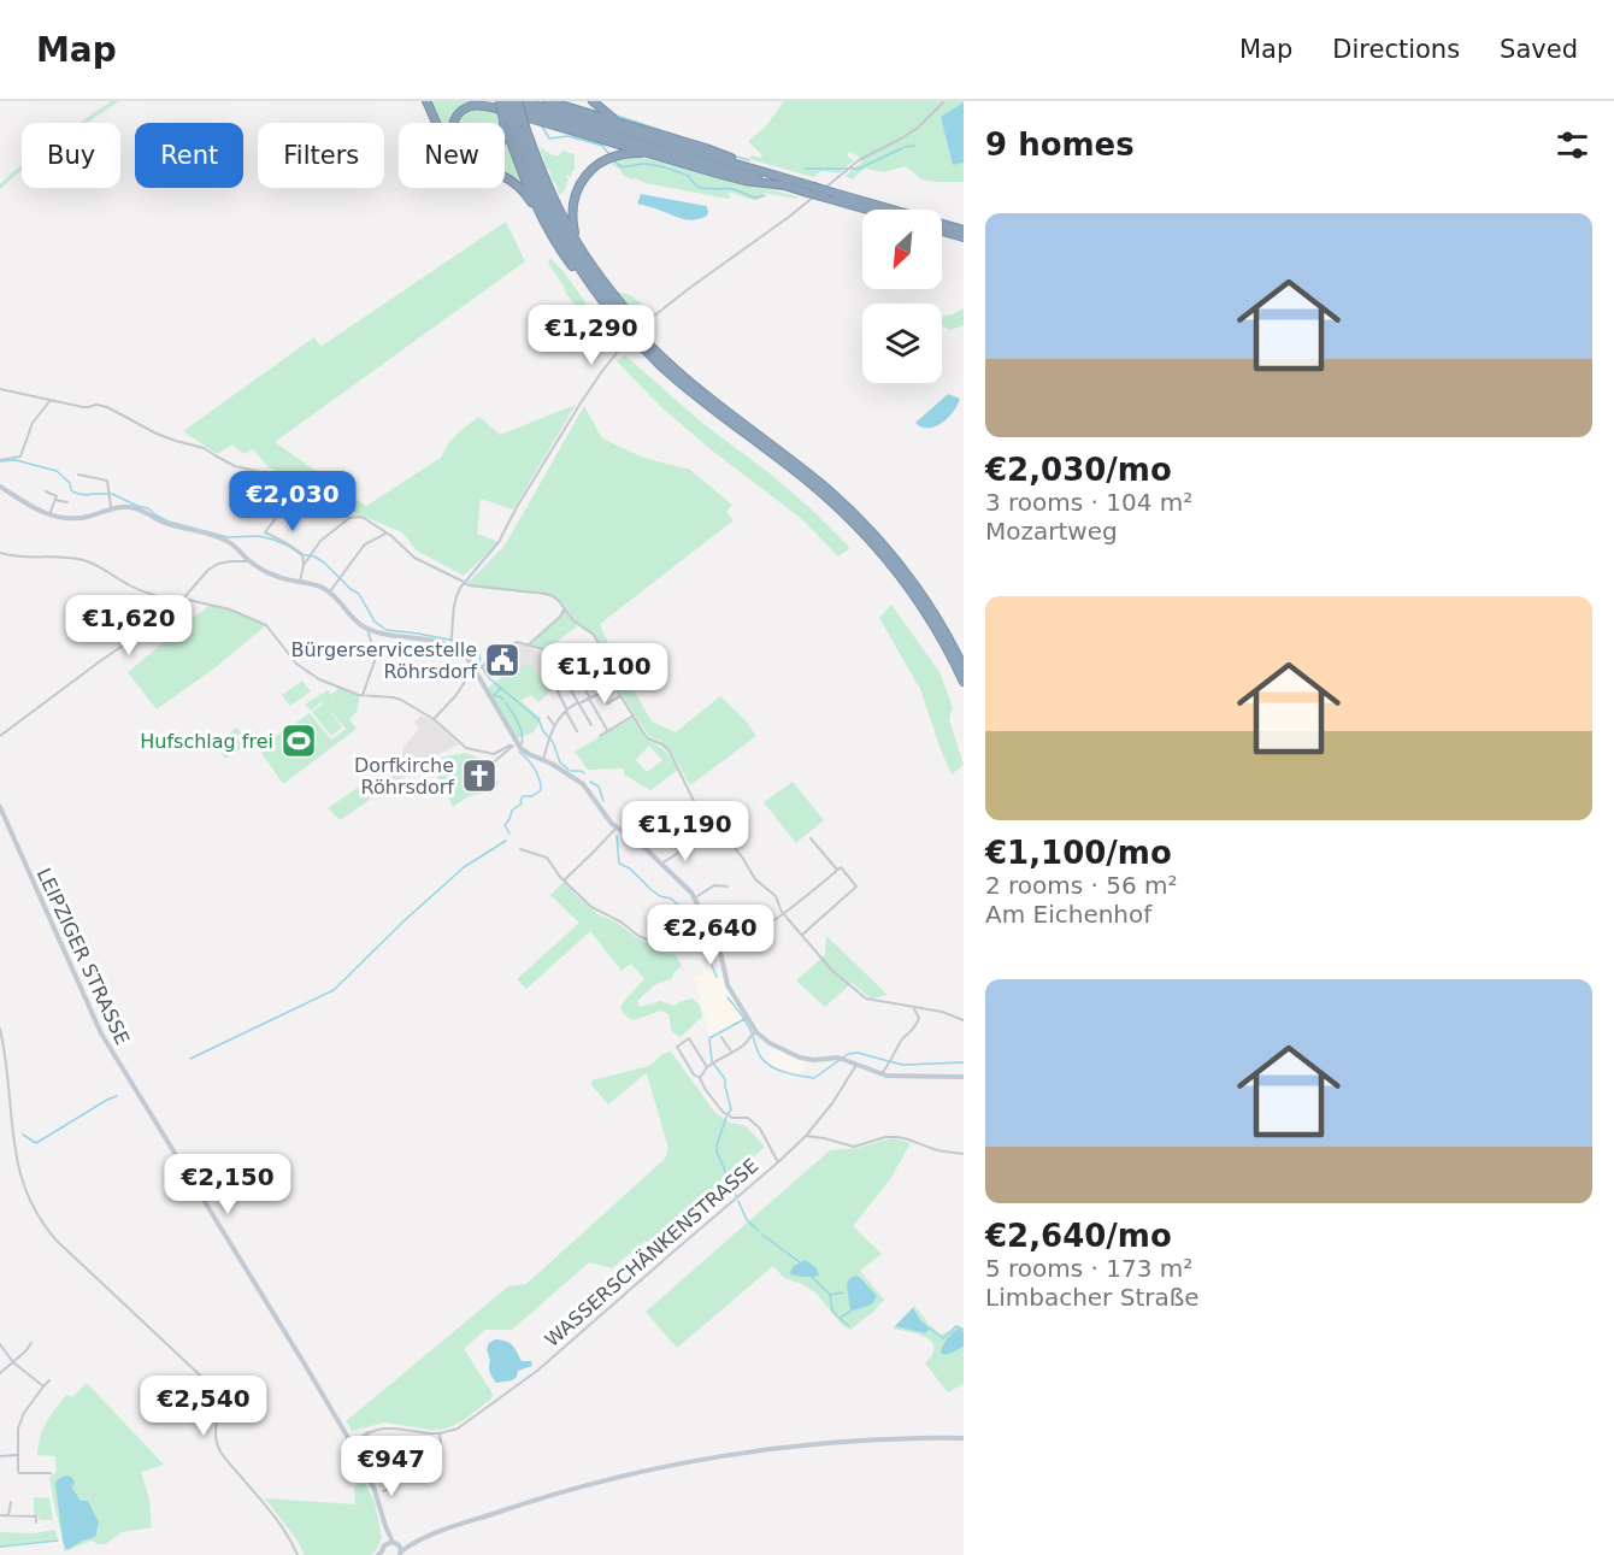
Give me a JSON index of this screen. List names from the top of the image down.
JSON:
{
  "streets": {
    "main road": ["LEIPZIGER STRASSE"],
    "street": ["WASSERSCHÄNKENSTRASSE"]
  },
  "places": {
    "public building": ["Bürgerservicestelle Röhrsdorf"],
    "sports": ["Hufschlag frei"],
    "church": ["Dorfkirche Röhrsdorf"]
  },
  "north": "bottom left",
  "page": {
    "header": "Map",
    "nav": ["Map", "Directions", "Saved"],
    "heading": "9 homes",
    "chip": [
      "Buy",
      "Rent",
      "Filters",
      "New"
    ],
    "list": [
      {
        "name": "€2,030/mo",
        "note": "3 rooms · 104 m² · Mozartweg"
      },
      {
        "name": "€1,100/mo",
        "note": "2 rooms · 56 m² · Am Eichenhof"
      },
      {
        "name": "€2,640/mo",
        "note": "5 rooms · 173 m² · Limbacher Straße"
      }
    ],
    "price": [
      "€1,290",
      "€2,030",
      "€1,620",
      "€1,100",
      "€1,190",
      "€2,640",
      "€2,150",
      "€2,540",
      "€947"
    ]
  }
}
